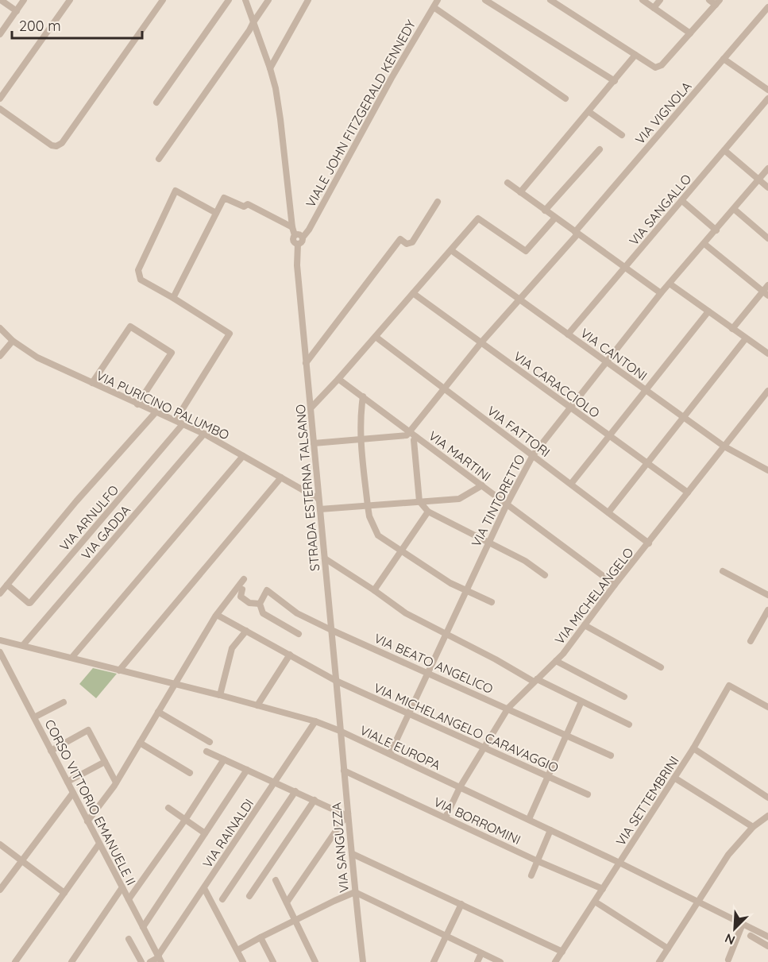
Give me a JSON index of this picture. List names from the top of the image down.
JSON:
{
  "streets": {
    "street": [
      "VIA VIGNOLA",
      "VIALE JOHN FITZGERALD KENNEDY",
      "VIA SANGALLO",
      "VIA CANTONI",
      "VIA CARACCIOLO",
      "VIA PURICINO PALUMBO",
      "VIA FATTORI",
      "VIA MARTINI",
      "STRADA ESTERNA TALSANO",
      "VIA TINTORETTO",
      "VIA ARNULFO",
      "VIA GADDA",
      "VIA MICHELANGELO",
      "VIA BEATO ANGELICO",
      "VIA MICHELANGELO CARAVAGGIO",
      "VIALE EUROPA",
      "VIA SETTEMBRINI",
      "CORSO VITTORIO EMANUELE II",
      "VIA BORROMINI",
      "VIA RAINALDI",
      "VIA SANGUZZA"
    ]
  },
  "crossings": [
    ["VIA VIGNOLA", "VIA CANTONI"],
    ["VIA VIGNOLA", "VIA CARACCIOLO"],
    ["VIA VIGNOLA", "VIA FATTORI"],
    ["VIA VIGNOLA", "VIA MARTINI"],
    ["VIALE JOHN FITZGERALD KENNEDY", "STRADA ESTERNA TALSANO"],
    ["VIA SANGALLO", "VIA CANTONI"],
    ["VIA CANTONI", "VIA TINTORETTO"],
    ["VIA CANTONI", "VIA MICHELANGELO"],
    ["VIA CARACCIOLO", "VIA TINTORETTO"],
    ["VIA CARACCIOLO", "VIA MICHELANGELO"],
    ["VIA PURICINO PALUMBO", "STRADA ESTERNA TALSANO"],
    ["VIA PURICINO PALUMBO", "VIA ARNULFO"],
    ["VIA PURICINO PALUMBO", "VIA GADDA"],
    ["VIA FATTORI", "VIA TINTORETTO"],
    ["VIA FATTORI", "VIA MICHELANGELO"],
    ["VIA MARTINI", "VIA TINTORETTO"],
    ["VIA MARTINI", "VIA MICHELANGELO"],
    ["STRADA ESTERNA TALSANO", "VIA BEATO ANGELICO"],
    ["STRADA ESTERNA TALSANO", "VIA MICHELANGELO CARAVAGGIO"],
    ["STRADA ESTERNA TALSANO", "VIALE EUROPA"],
    ["STRADA ESTERNA TALSANO", "VIA SANGUZZA"],
    ["VIA TINTORETTO", "VIA BEATO ANGELICO"],
    ["VIA TINTORETTO", "VIA MICHELANGELO CARAVAGGIO"],
    ["VIA TINTORETTO", "VIALE EUROPA"],
    ["VIA GADDA", "VIALE EUROPA"],
    ["VIA MICHELANGELO", "VIA BEATO ANGELICO"],
    ["VIA MICHELANGELO", "VIA MICHELANGELO CARAVAGGIO"],
    ["VIA MICHELANGELO", "VIALE EUROPA"],
    ["VIA MICHELANGELO", "VIA BORROMINI"],
    ["VIALE EUROPA", "VIA SETTEMBRINI"],
    ["VIALE EUROPA", "VIA RAINALDI"],
    ["VIALE EUROPA", "VIA SANGUZZA"],
    ["VIA SETTEMBRINI", "VIA BORROMINI"],
    ["CORSO VITTORIO EMANUELE II", "VIA RAINALDI"],
    ["VIA BORROMINI", "VIA SANGUZZA"]
  ],
  "scale_bar": "200 m",
  "north": "bottom left"
}
